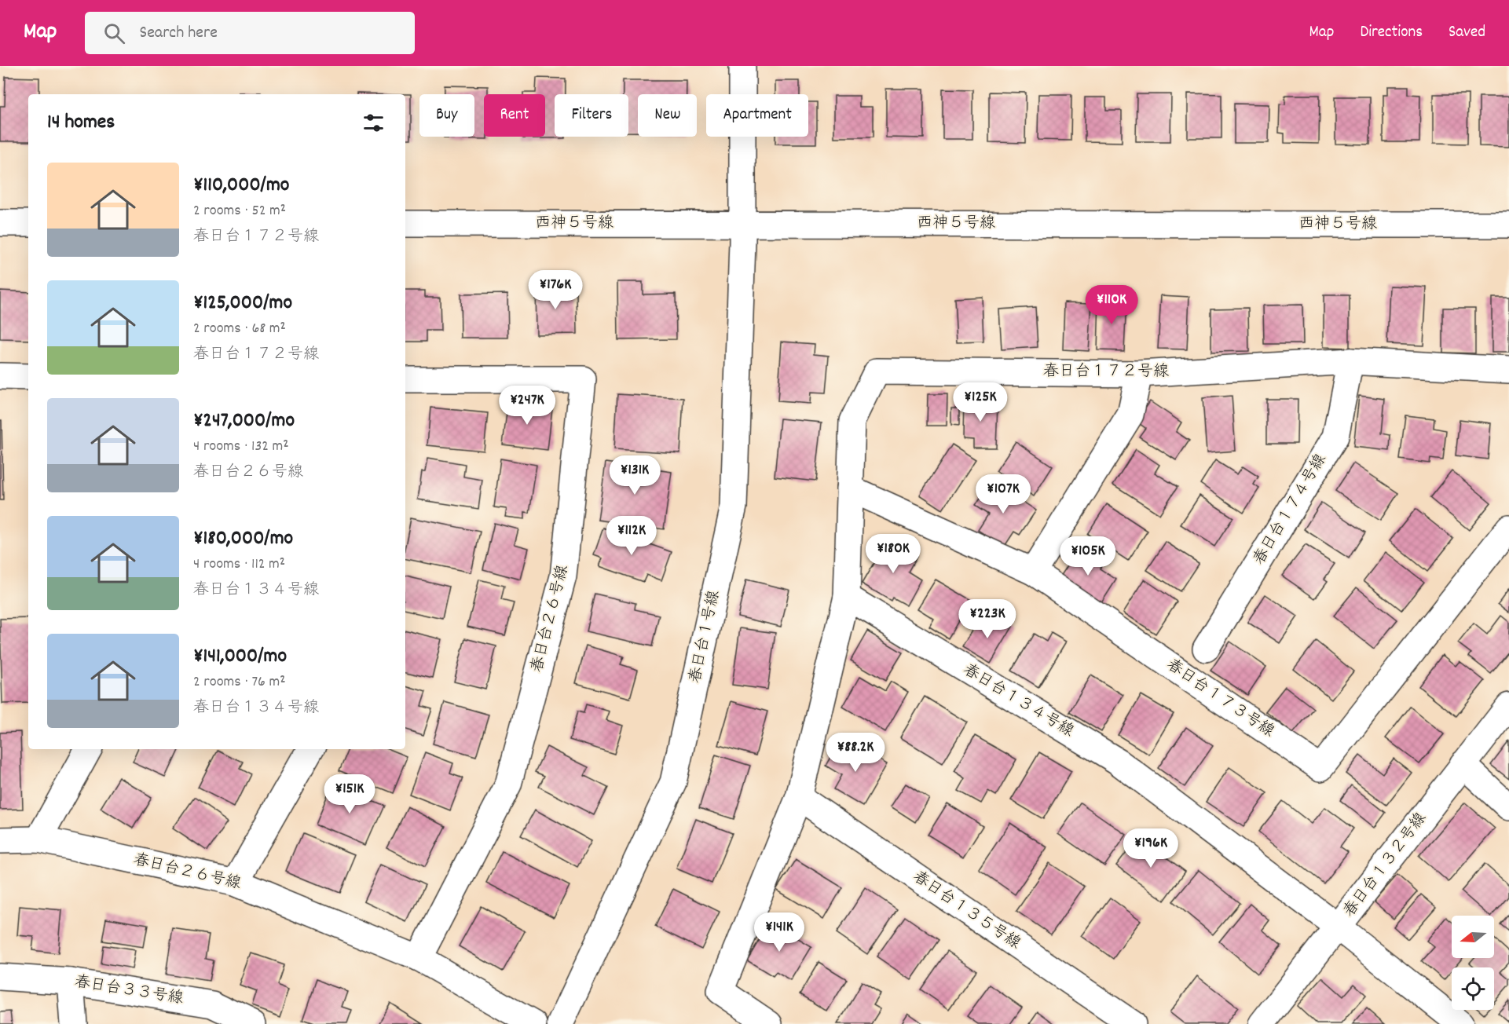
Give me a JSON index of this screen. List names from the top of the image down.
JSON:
{
  "streets": {
    "street": [
      "西神５号線",
      "春日台１７２号線",
      "春日台１７４号線",
      "春日台２６号線",
      "春日台１号線",
      "春日台１７３号線",
      "春日台１３４号線",
      "春日台１３２号線",
      "春日台１３５号線",
      "春日台３３号線"
    ]
  },
  "crossings": [
    ["西神５号線", "春日台１号線"],
    ["春日台１７２号線", "春日台１７４号線"],
    ["春日台１７２号線", "春日台１７３号線"],
    ["春日台１７２号線", "春日台１３４号線"],
    ["春日台１３４号線", "春日台１３２号線"]
  ],
  "north": "left",
  "page": {
    "header": "Map",
    "search": "Search here",
    "nav": ["Map", "Directions", "Saved"],
    "chip": [
      "Buy",
      "Rent",
      "Filters",
      "New",
      "Apartment"
    ],
    "heading": "14 homes",
    "list": [
      {
        "name": "¥110,000/mo",
        "note": "2 rooms · 52 m² · 春日台１７２号線"
      },
      {
        "name": "¥125,000/mo",
        "note": "2 rooms · 68 m² · 春日台１７２号線"
      },
      {
        "name": "¥247,000/mo",
        "note": "4 rooms · 132 m² · 春日台２６号線"
      },
      {
        "name": "¥180,000/mo",
        "note": "4 rooms · 112 m² · 春日台１３４号線"
      },
      {
        "name": "¥141,000/mo",
        "note": "2 rooms · 76 m² · 春日台１３４号線"
      }
    ],
    "price": [
      "¥176K",
      "¥110K",
      "¥125K",
      "¥247K",
      "¥131K",
      "¥107K",
      "¥112K",
      "¥180K",
      "¥105K",
      "¥223K",
      "¥88.2K",
      "¥151K",
      "¥196K",
      "¥141K"
    ]
  }
}
